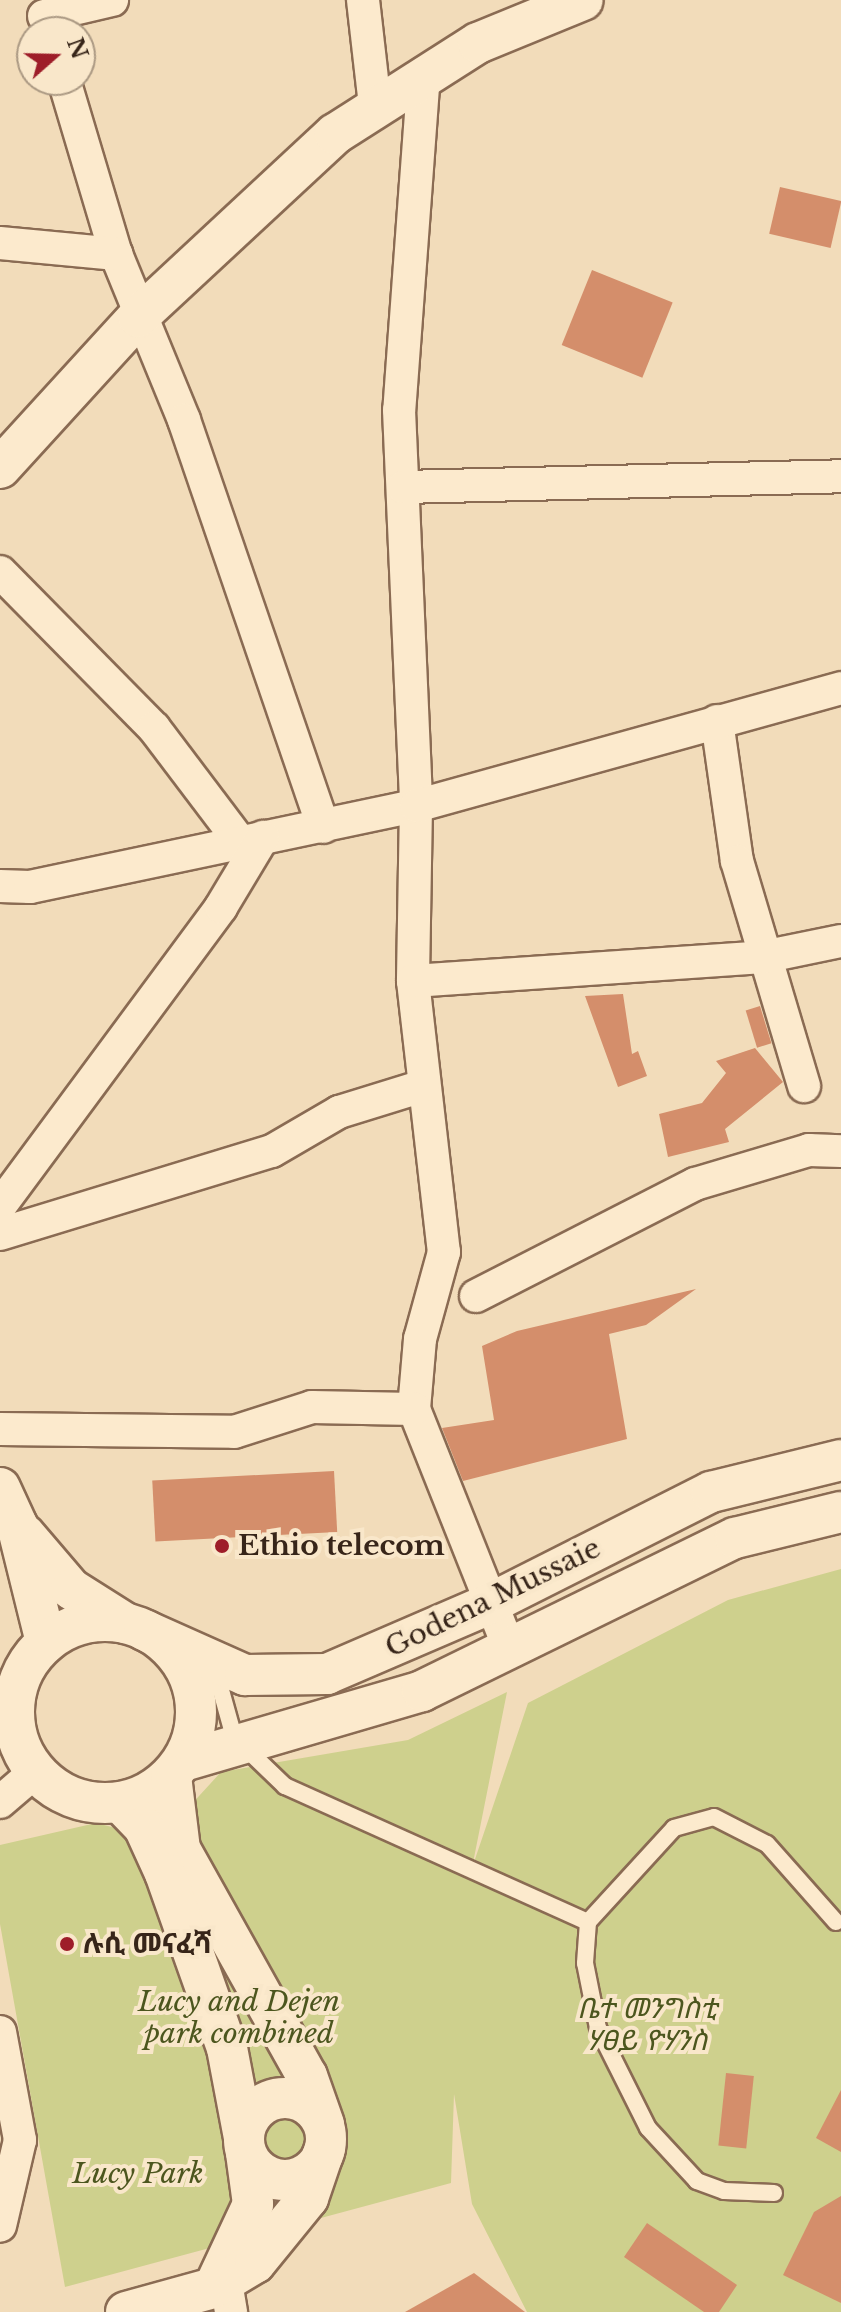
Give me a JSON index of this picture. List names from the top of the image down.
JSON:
{
  "streets": {
    "street": ["Godena Mussaie"]
  },
  "parks": ["Lucy and Dejen park combined", "ቤተ መንግስቲ ሃፀይ ዮሃንስ", "Lucy Park"],
  "places": ["Ethio telecom", "ሉሲ መናፈሻ"],
  "north": "right"
}
